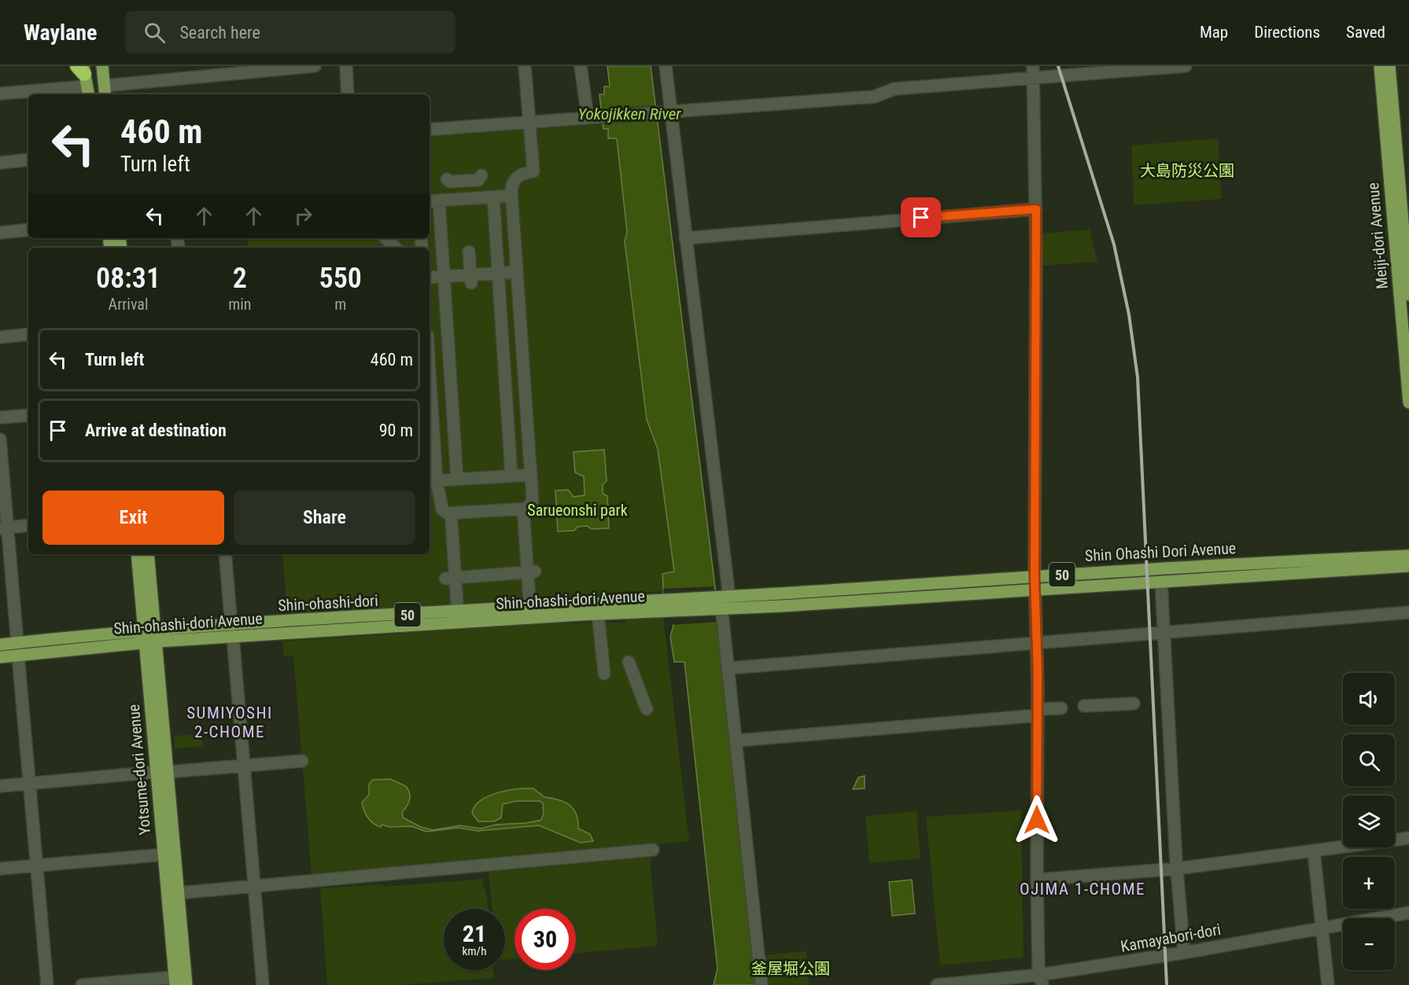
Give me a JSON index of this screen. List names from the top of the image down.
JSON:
{
  "streets": {
    "main road": [
      "Meiji-dori Avenue",
      "Shin Ohashi Dori Avenue",
      "50",
      "Shin-ohashi-dori Avenue",
      "Yotsume-dori Avenue"
    ],
    "street": ["Kamayabori-dori"]
  },
  "crossings": [
    ["Shin Ohashi Dori Avenue", "Shin-ohashi-dori Avenue"],
    ["50", "Shin-ohashi-dori Avenue"],
    ["50", "Yotsume-dori Avenue"],
    ["Shin-ohashi-dori Avenue", "Yotsume-dori Avenue"]
  ],
  "districts": ["SUMIYOSHI 2-CHOME", "OJIMA 1-CHOME"],
  "water": ["Yokojikken River"],
  "parks": ["大島防災公園", "Sarueonshi park", "釜屋堀公園"],
  "page": {
    "header": "Waylane",
    "search": "Search here",
    "nav": ["Map", "Directions", "Saved"],
    "turn": ["460 m", "Turn left"],
    "eta": [
      "08:31",
      "Arrival",
      "2",
      "min",
      "550",
      "m"
    ],
    "list": [
      {
        "name": "Turn left",
        "value": "460 m"
      },
      {
        "name": "Arrive at destination",
        "value": "90 m"
      }
    ],
    "buttons": ["Exit", "Share"],
    "map_buttons": ["+", "−"],
    "speed": "21 km/h",
    "limit": "30"
  }
}
